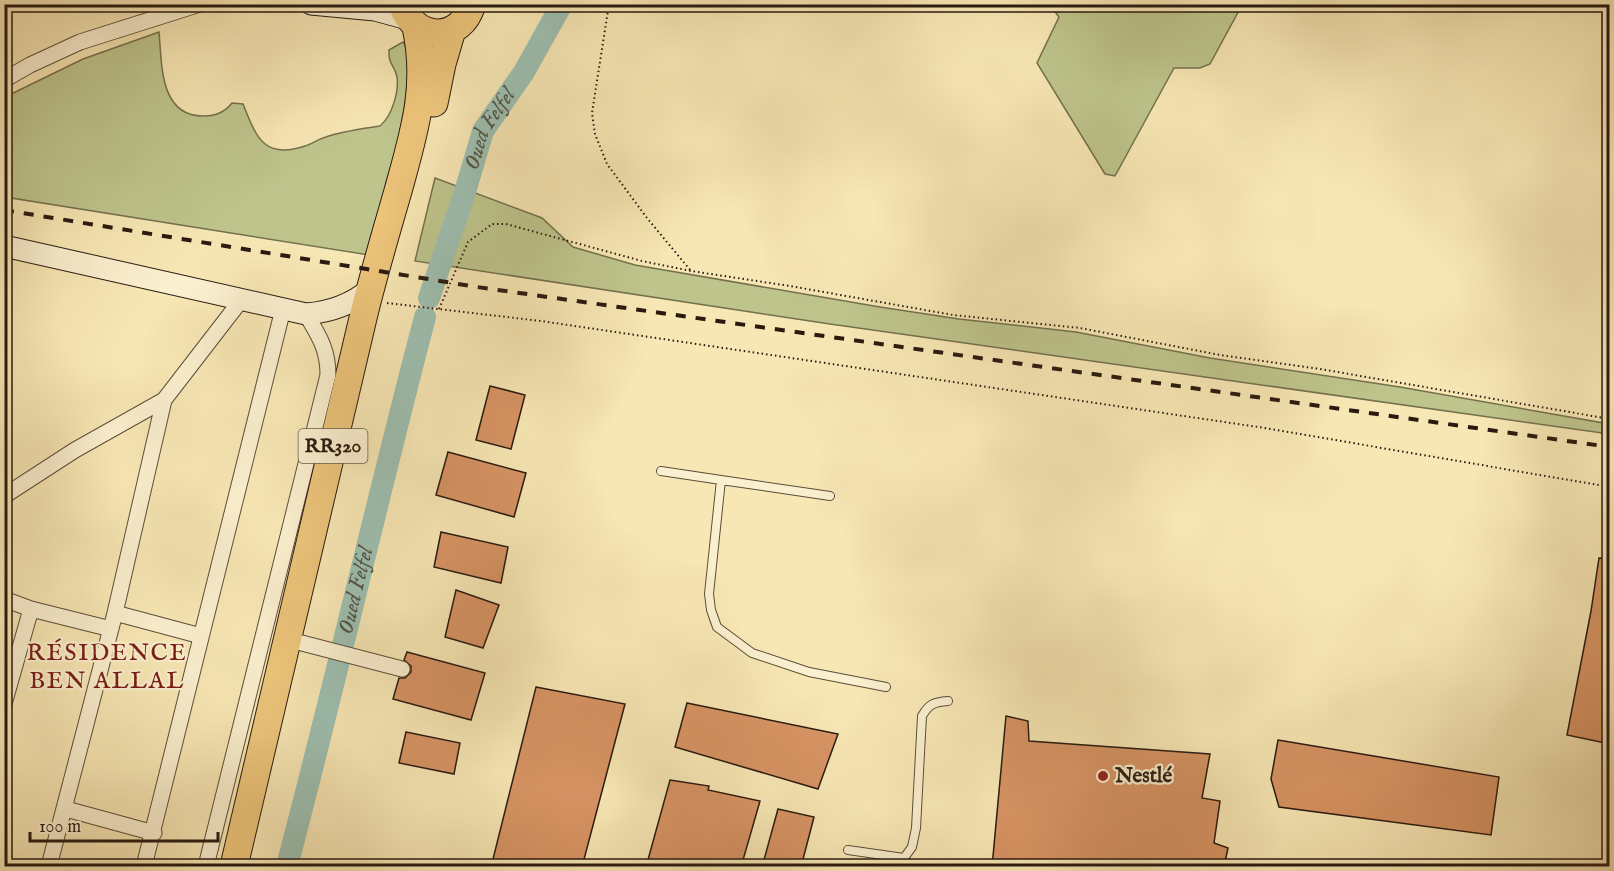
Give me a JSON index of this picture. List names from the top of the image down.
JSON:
{
  "streets": {
    "highway": ["RR320"]
  },
  "districts": ["RÉSIDENCE BEN ALLAL"],
  "water": ["Oued Felfel"],
  "places": ["Nestlé"],
  "scale_bar": "100 m"
}
